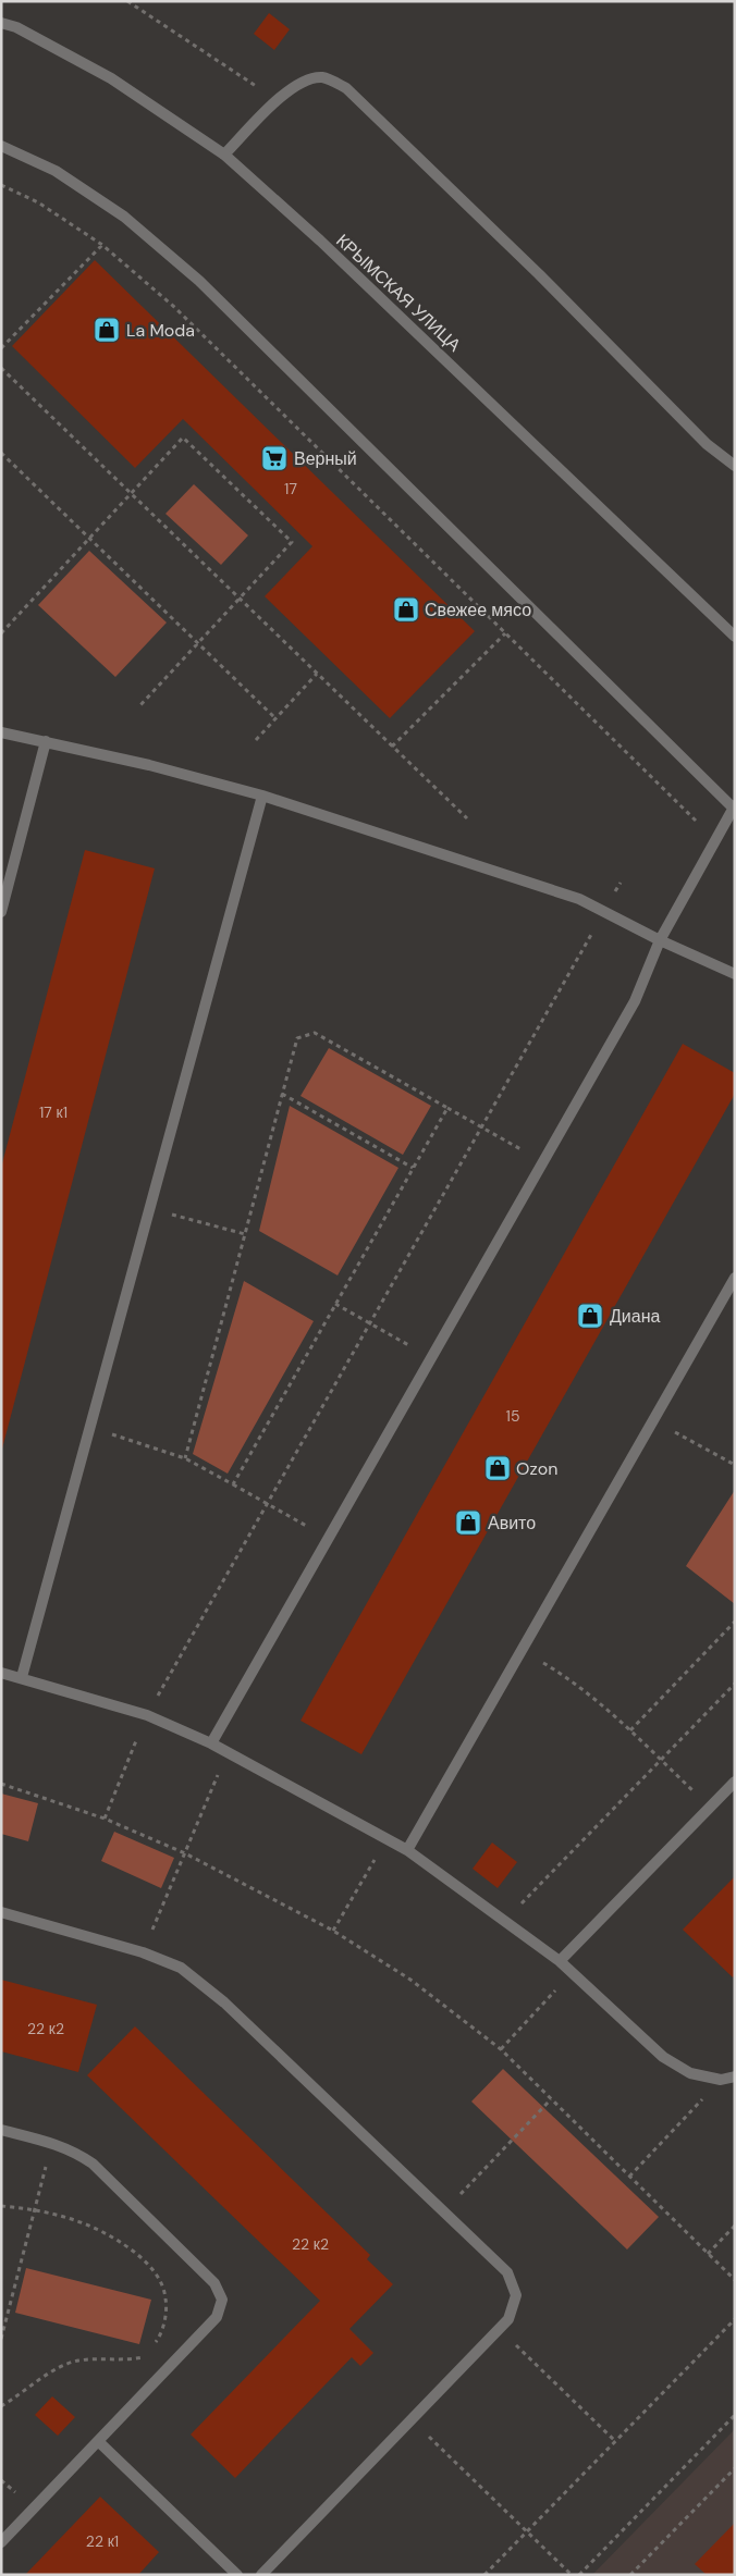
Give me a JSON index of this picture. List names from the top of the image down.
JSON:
{
  "streets": {
    "street": ["КРЫМСКАЯ УЛИЦА"]
  },
  "places": {
    "shop": [
      "La Moda",
      "Свежее мясо",
      "Диана",
      "Ozon",
      "Авито"
    ],
    "supermarket": ["Верный"]
  },
  "house_numbers": [
    "17",
    "17 к1",
    "15",
    "22 к2",
    "22 к2",
    "22 к1"
  ]
}
